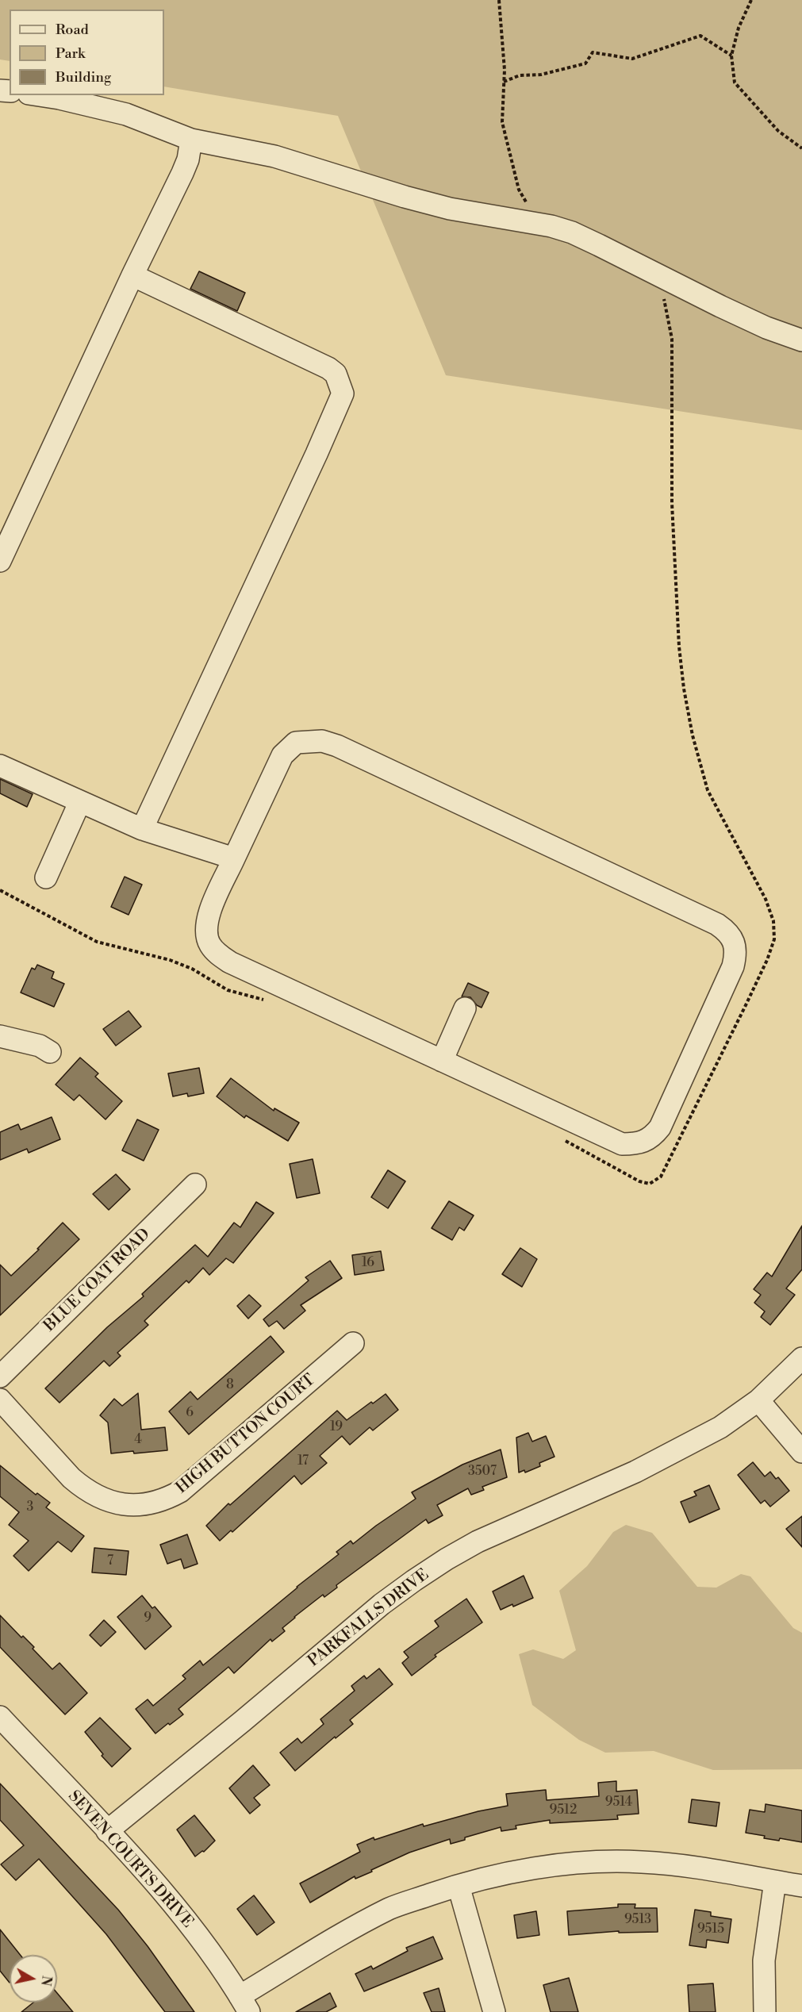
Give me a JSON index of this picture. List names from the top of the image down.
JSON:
{
  "streets": {
    "street": [
      "BLUE COAT ROAD",
      "HIGH BUTTON COURT",
      "PARKFALLS DRIVE",
      "SEVEN COURTS DRIVE"
    ]
  },
  "crossings": [
    ["PARKFALLS DRIVE", "SEVEN COURTS DRIVE"]
  ],
  "house_numbers": [
    "16",
    "8",
    "6",
    "19",
    "4",
    "17",
    "3507",
    "3",
    "7",
    "9",
    "9514",
    "9512",
    "9513",
    "9515"
  ],
  "legend": ["Road", "Park", "Building"],
  "north": "right"
}
